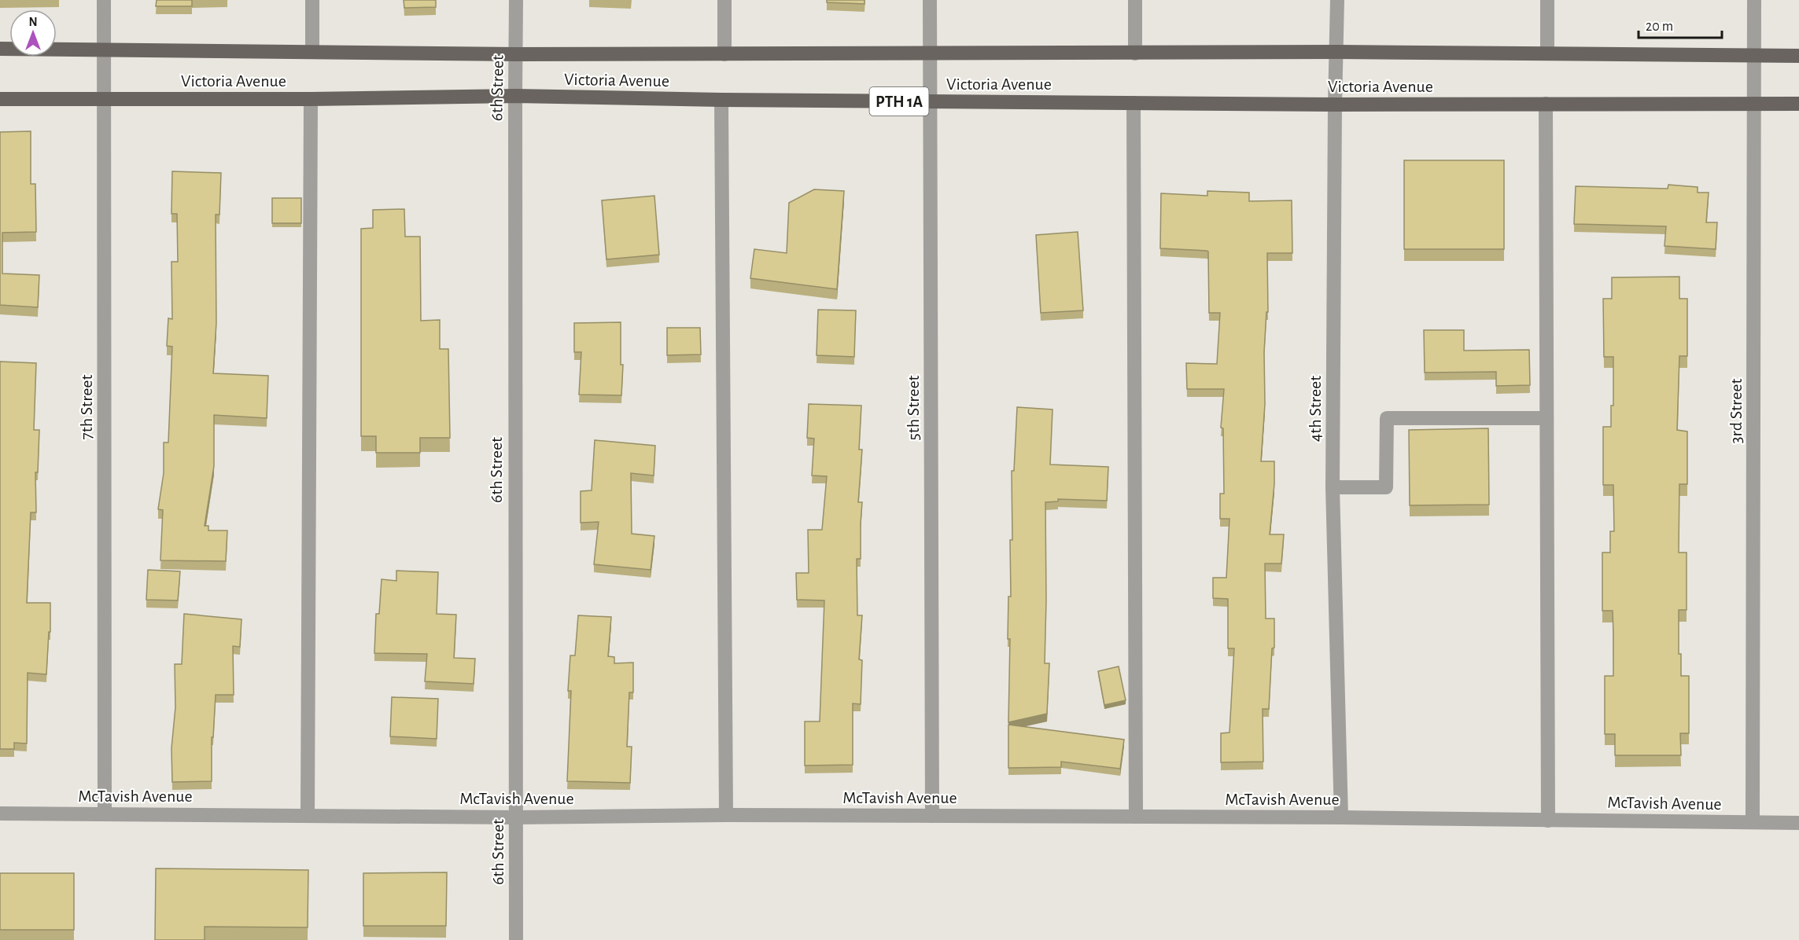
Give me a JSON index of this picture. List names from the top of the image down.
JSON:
{
  "streets": {
    "main road": ["Victoria Avenue", "PTH 1A"],
    "street": [
      "6th Street",
      "7th Street",
      "5th Street",
      "4th Street",
      "3rd Street",
      "McTavish Avenue"
    ]
  },
  "crossings": [
    ["Victoria Avenue", "6th Street"],
    ["Victoria Avenue", "7th Street"],
    ["Victoria Avenue", "5th Street"],
    ["Victoria Avenue", "4th Street"],
    ["Victoria Avenue", "3rd Street"],
    ["6th Street", "McTavish Avenue"],
    ["7th Street", "McTavish Avenue"],
    ["5th Street", "McTavish Avenue"],
    ["4th Street", "McTavish Avenue"],
    ["3rd Street", "McTavish Avenue"]
  ],
  "scale_bar": "20 m",
  "north": "top"
}
